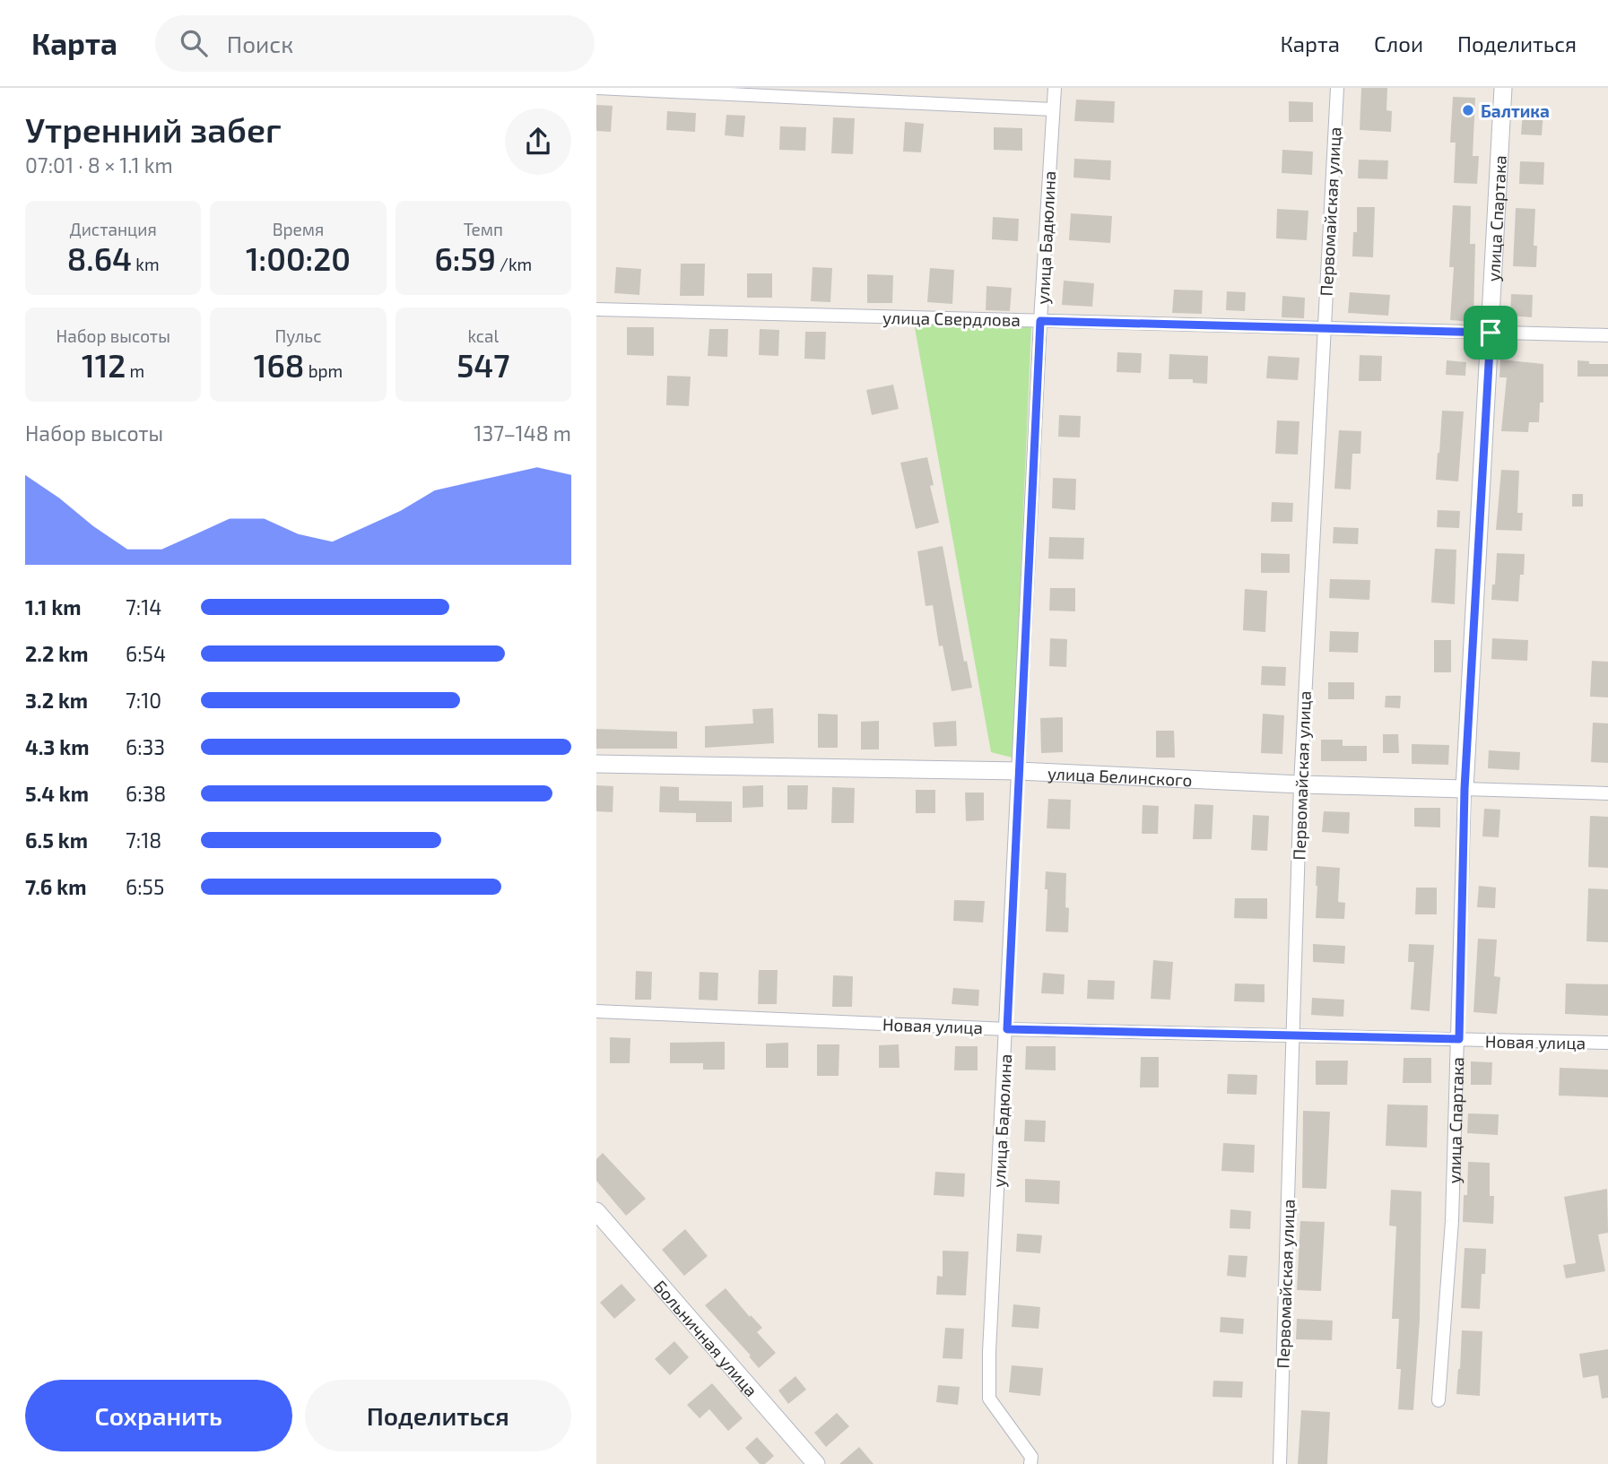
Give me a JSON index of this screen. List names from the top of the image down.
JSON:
{
  "streets": {
    "street": [
      "Первомайская улица",
      "улица Спартака",
      "улица Бадюлина",
      "улица Свердлова",
      "улица Белинского",
      "Новая улица",
      "Больничная улица"
    ]
  },
  "crossings": [
    ["Первомайская улица", "улица Свердлова"],
    ["Первомайская улица", "улица Белинского"],
    ["Первомайская улица", "Новая улица"],
    ["улица Спартака", "улица Свердлова"],
    ["улица Спартака", "улица Белинского"],
    ["улица Спартака", "Новая улица"],
    ["улица Бадюлина", "улица Свердлова"],
    ["улица Бадюлина", "улица Белинского"],
    ["улица Бадюлина", "Новая улица"]
  ],
  "places": ["Балтика"],
  "page": {
    "header": "Карта",
    "search": "Поиск",
    "nav": ["Карта", "Слои", "Поделиться"],
    "heading": ["Утренний забег", "07:01 · 8 × 1.1 km"],
    "stats": [
      ["Дистанция", "8.64 km"],
      ["Время", "1:00:20"],
      ["Темп", "6:59 /km"],
      ["Набор высоты", "112 m"],
      ["Пульс", "168 bpm"],
      ["kcal", "547"]
    ],
    "chart": ["Набор высоты", "137–148 m"],
    "list": [
      {
        "name": "1.1 km",
        "note": "7:14"
      },
      {
        "name": "2.2 km",
        "note": "6:54"
      },
      {
        "name": "3.2 km",
        "note": "7:10"
      },
      {
        "name": "4.3 km",
        "note": "6:33"
      },
      {
        "name": "5.4 km",
        "note": "6:38"
      },
      {
        "name": "6.5 km",
        "note": "7:18"
      },
      {
        "name": "7.6 km",
        "note": "6:55"
      }
    ],
    "buttons": ["Сохранить", "Поделиться"]
  }
}
